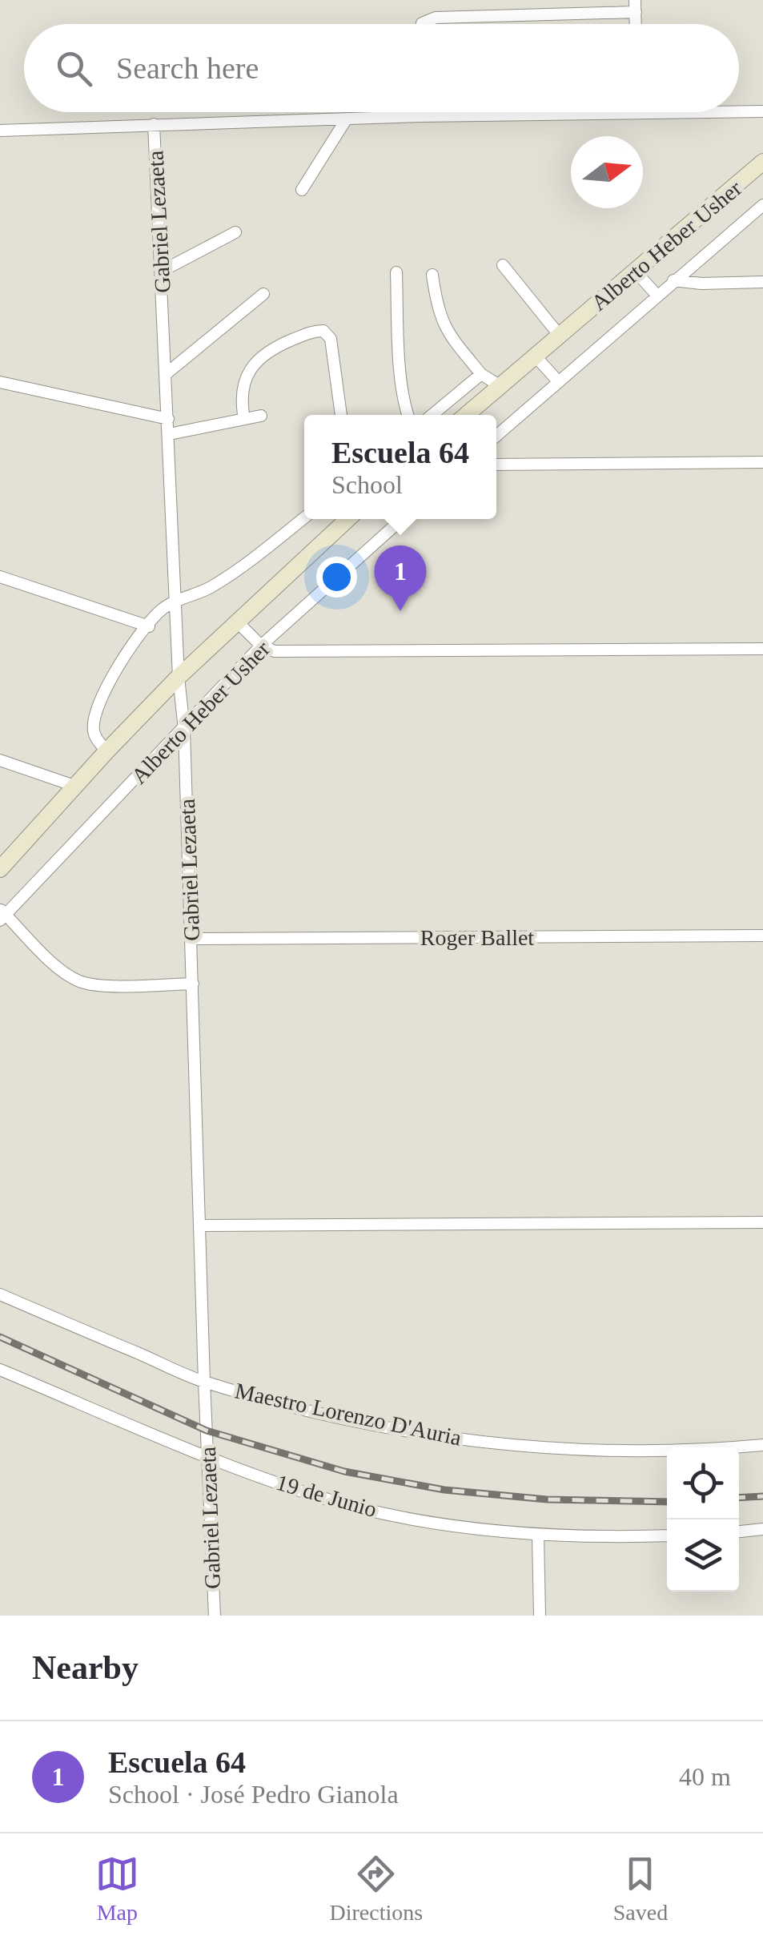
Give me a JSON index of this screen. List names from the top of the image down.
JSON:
{
  "streets": {
    "street": [
      "Gabriel Lezaeta",
      "Alberto Heber Usher",
      "Roger Ballet",
      "Maestro Lorenzo D'Auria",
      "19 de Junio"
    ]
  },
  "crossings": [
    ["Gabriel Lezaeta", "Alberto Heber Usher"],
    ["Gabriel Lezaeta", "Roger Ballet"],
    ["Gabriel Lezaeta", "Maestro Lorenzo D'Auria"],
    ["Gabriel Lezaeta", "19 de Junio"]
  ],
  "north": "right",
  "page": {
    "search": "Search here",
    "popup": ["Escuela 64", "School"],
    "pins": "1",
    "heading": "Nearby",
    "list": [
      {
        "mark": "1",
        "name": "Escuela 64",
        "note": "School · José Pedro Gianola",
        "value": "40 m"
      }
    ],
    "nav": ["Map", "Directions", "Saved"]
  }
}
